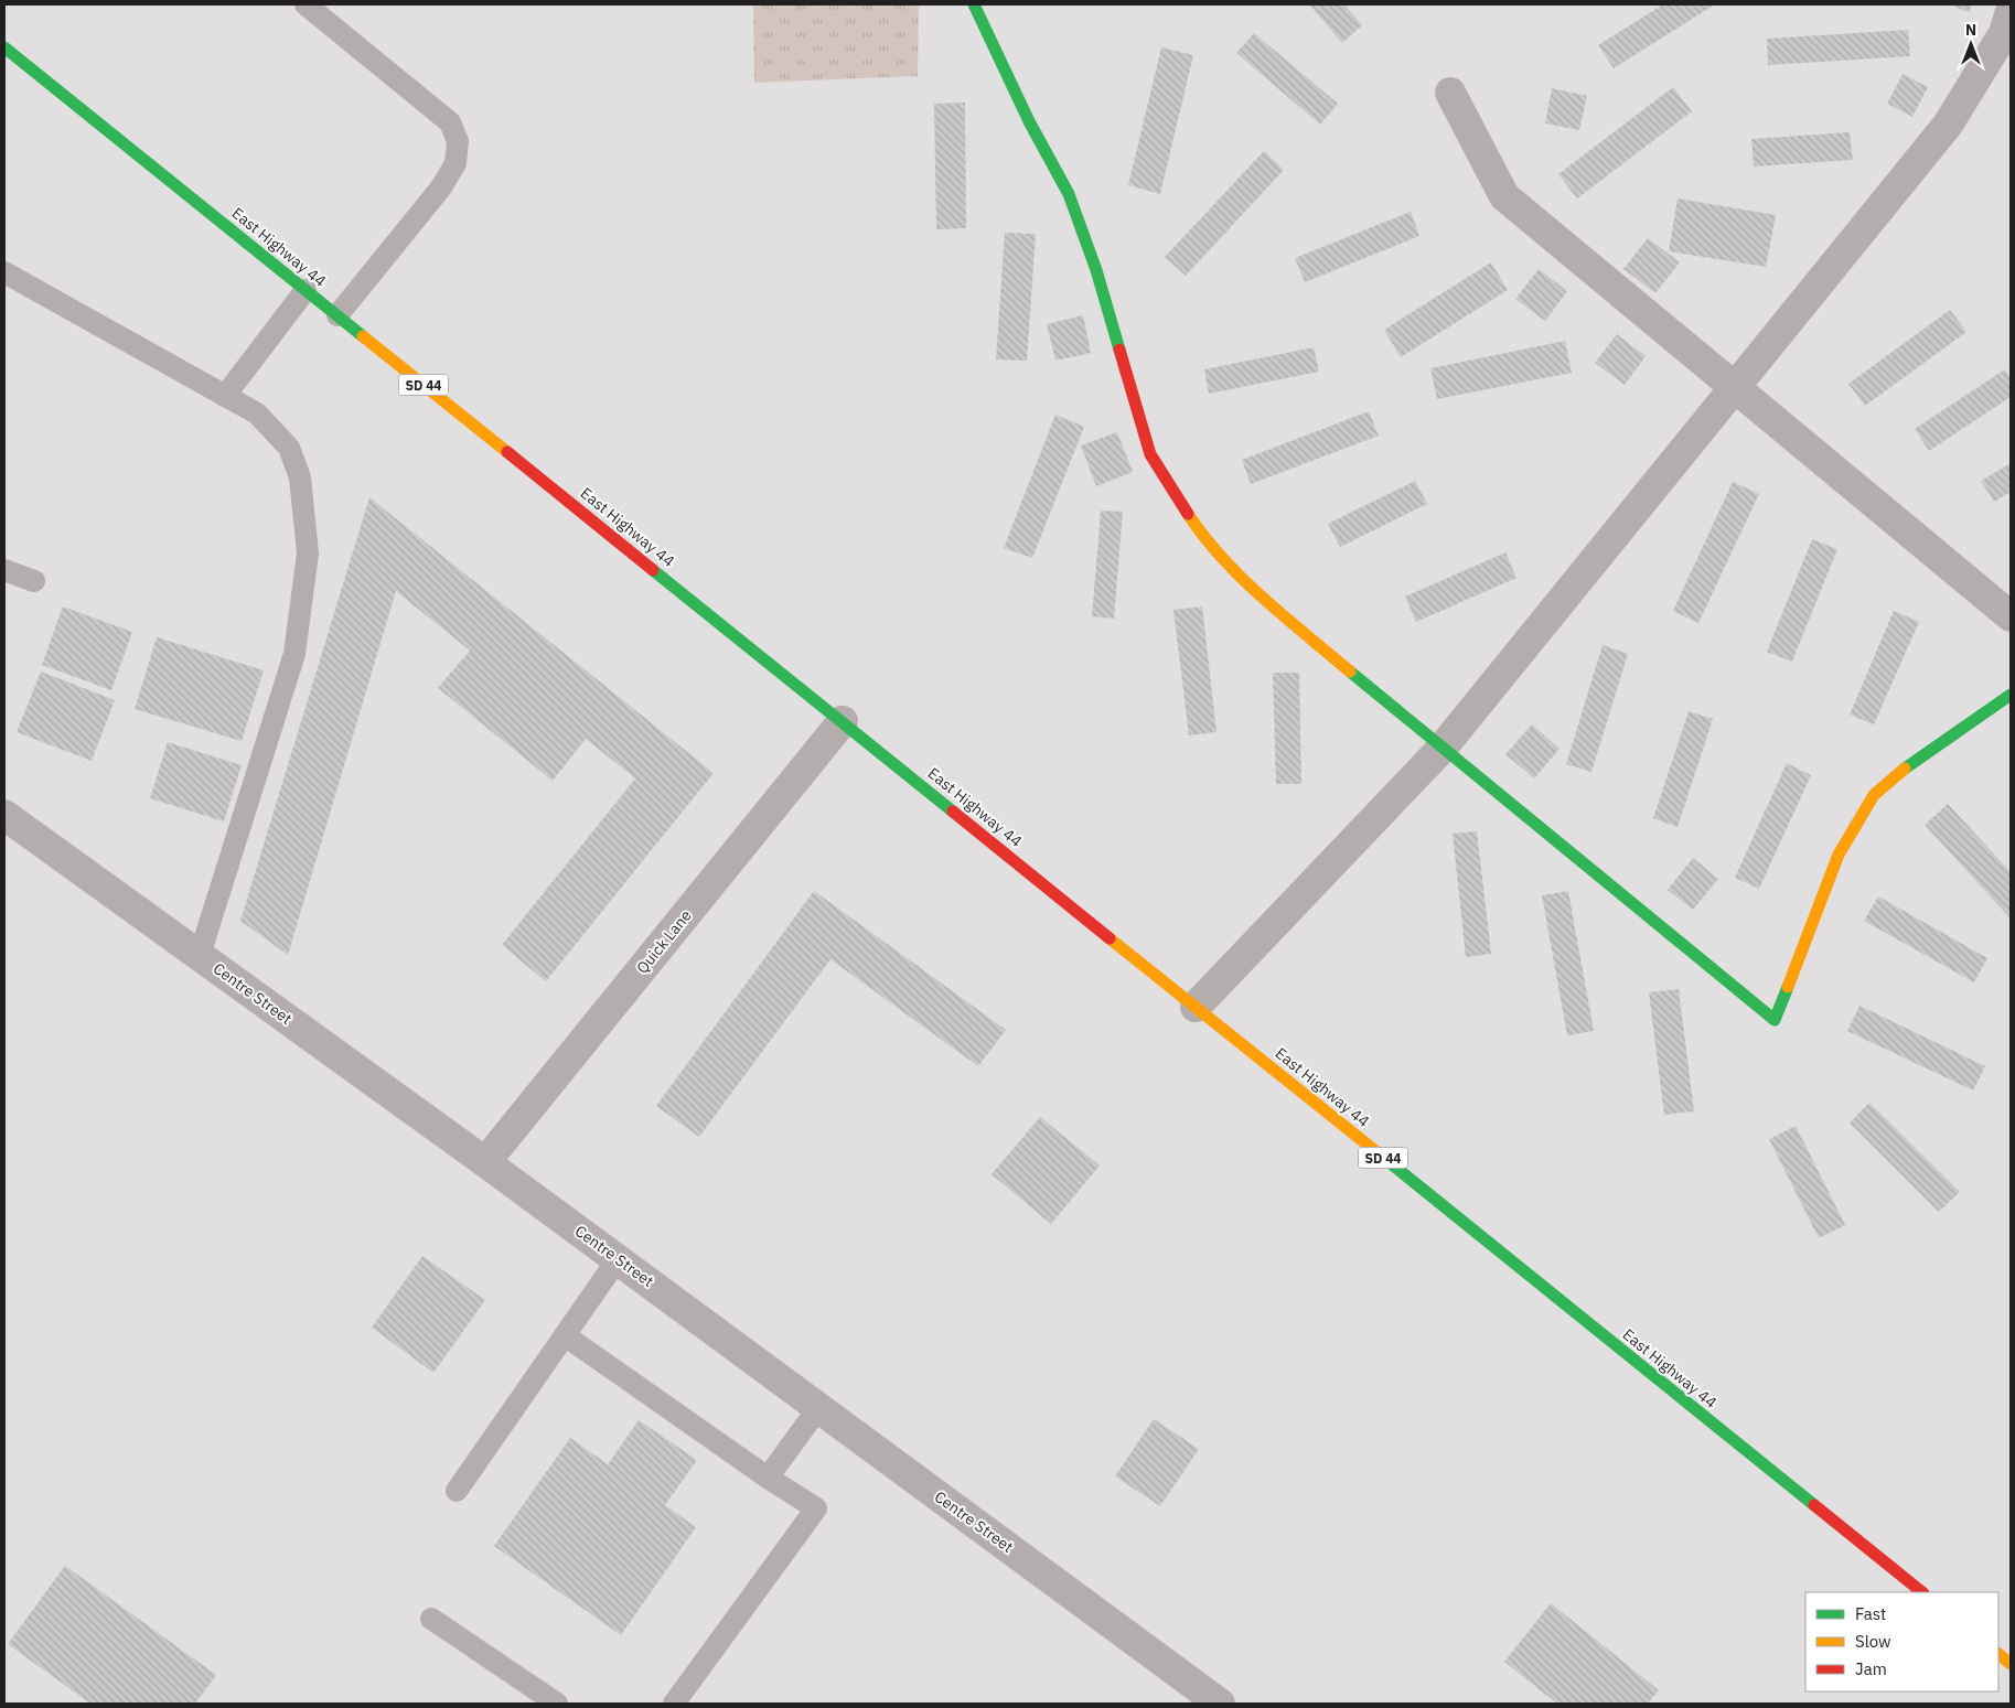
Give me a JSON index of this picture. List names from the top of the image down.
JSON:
{
  "streets": {
    "main road": ["East Highway 44", "SD 44"],
    "street": ["Quick Lane", "Centre Street"]
  },
  "crossings": [
    ["East Highway 44", "Quick Lane"],
    ["Quick Lane", "Centre Street"]
  ],
  "legend": ["Fast", "Slow", "Jam"],
  "north": "top"
}
